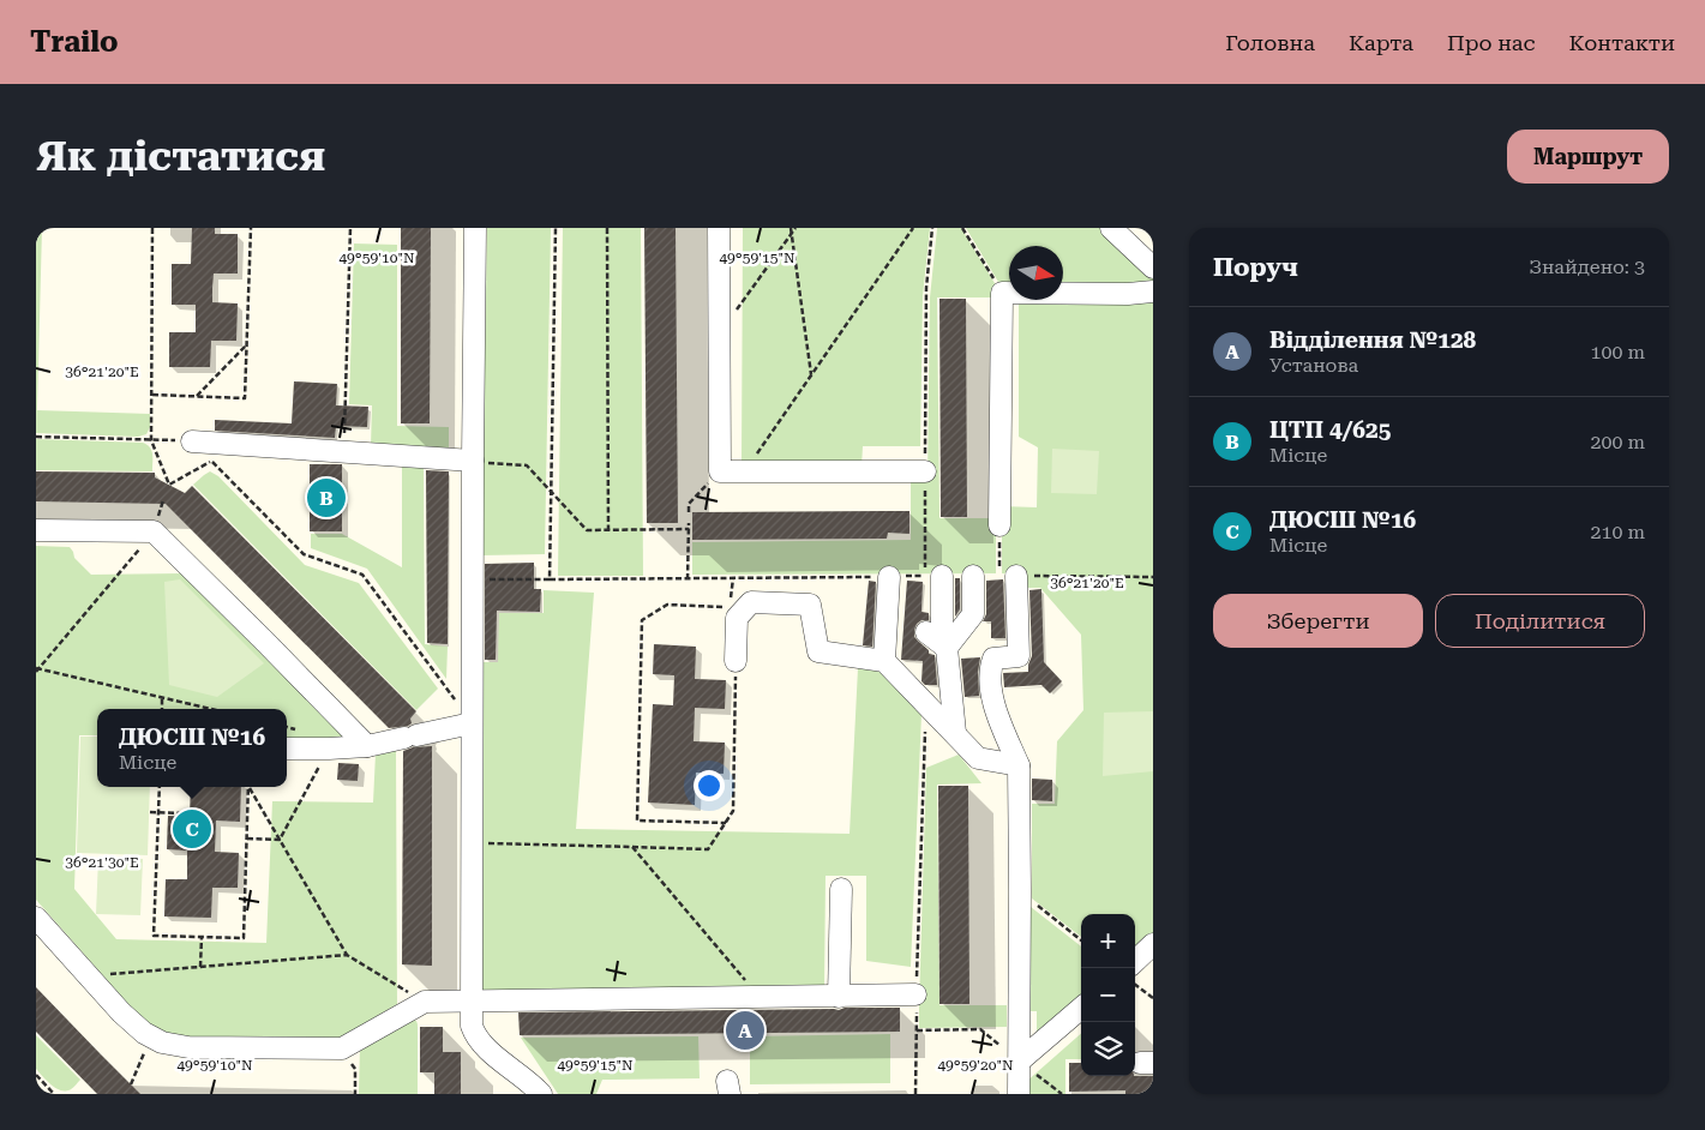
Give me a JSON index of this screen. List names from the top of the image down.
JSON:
{
  "north": "right",
  "page": {
    "header": "Trailo",
    "nav": [
      "Головна",
      "Карта",
      "Про нас",
      "Контакти"
    ],
    "buttons": [
      "Маршрут",
      ["Зберегти", "Поділитися"]
    ],
    "title": "Як дістатися",
    "heading": ["Поруч", "Знайдено: 3"],
    "list": [
      {
        "mark": "A",
        "name": "Відділення №128",
        "note": "Установа",
        "value": "100 m"
      },
      {
        "mark": "B",
        "name": "ЦТП 4/625",
        "note": "Місце",
        "value": "200 m"
      },
      {
        "mark": "C",
        "name": "ДЮСШ №16",
        "note": "Місце",
        "value": "210 m"
      }
    ],
    "pins": ["B", "C", "A"],
    "popup": ["ДЮСШ №16", "Місце"],
    "map_buttons": ["+", "−"]
  },
  "coordinates": [
    "49°59'10\"N",
    "49°59'15\"N",
    "36°21'20\"E",
    "36°21'30\"E",
    "49°59'20\"N"
  ]
}
